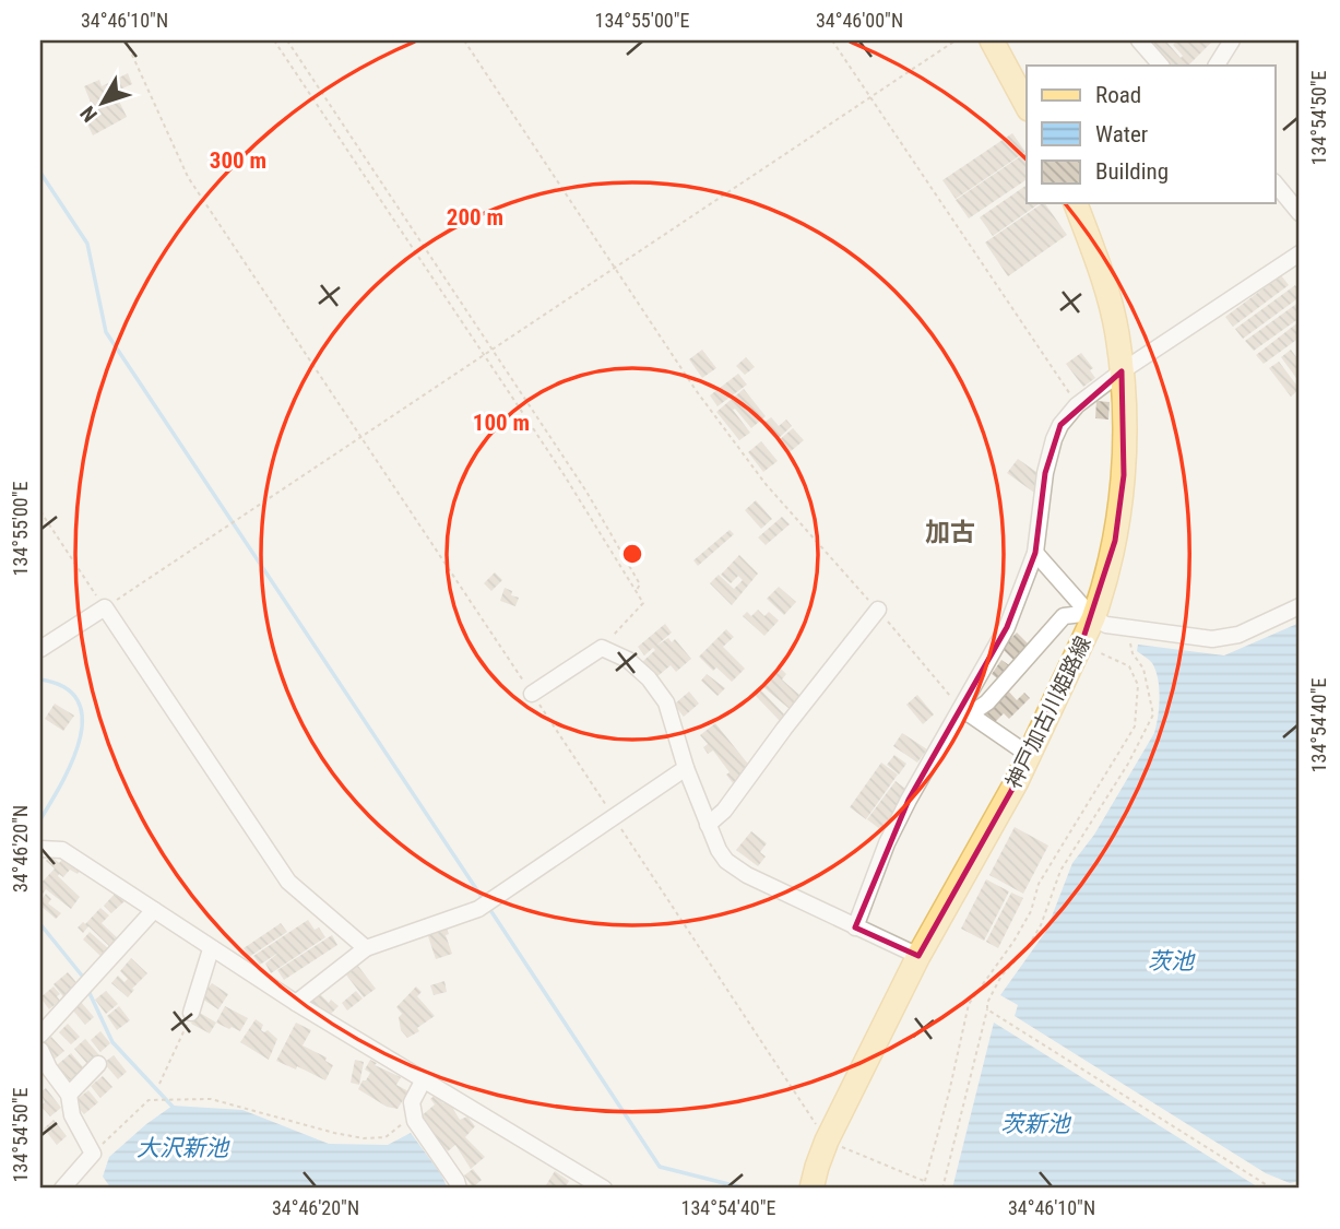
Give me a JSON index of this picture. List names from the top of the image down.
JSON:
{
  "streets": {
    "main road": ["神戸加古川姫路線"]
  },
  "districts": ["加古"],
  "water": ["茨池", "茨新池", "大沢新池"],
  "legend": ["Road", "Water", "Building"],
  "north": "bottom left",
  "coordinates": [
    "34°46'10\"N",
    "134°55'00\"E",
    "34°46'00\"N",
    "134°54'50\"E",
    "134°54'40\"E",
    "34°46'20\"N"
  ],
  "rings": ["300 m", "200 m", "100 m"]
}
